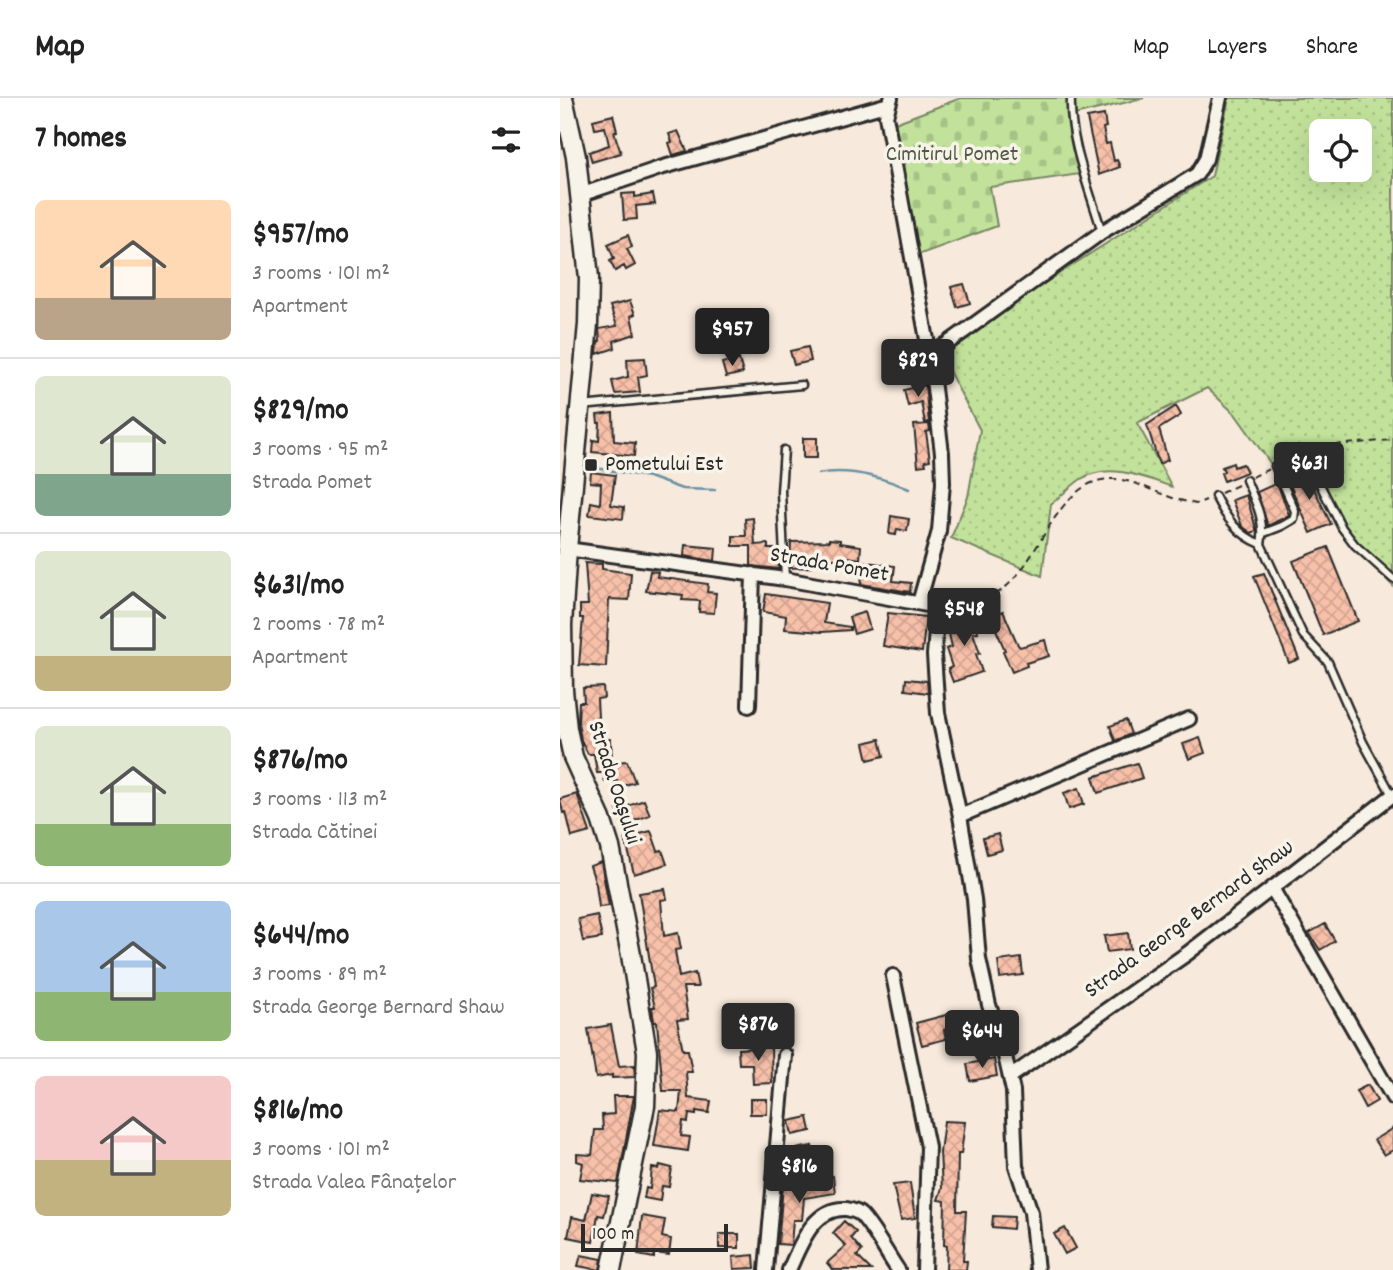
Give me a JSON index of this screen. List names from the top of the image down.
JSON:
{
  "streets": {
    "main road": ["Strada Oașului"],
    "street": ["Strada Pomet", "Strada George Bernard Shaw"]
  },
  "crossings": [
    ["Strada Pomet", "Strada Oașului"]
  ],
  "parks": ["Cimitirul Pomet"],
  "places": {
    "transit": ["Pometului Est"]
  },
  "scale_bar": "100 m",
  "page": {
    "header": "Map",
    "nav": ["Map", "Layers", "Share"],
    "heading": "7 homes",
    "list": [
      {
        "name": "$957/mo",
        "note": "3 rooms · 101 m² · Apartment"
      },
      {
        "name": "$829/mo",
        "note": "3 rooms · 95 m² · Strada Pomet"
      },
      {
        "name": "$631/mo",
        "note": "2 rooms · 78 m² · Apartment"
      },
      {
        "name": "$876/mo",
        "note": "3 rooms · 113 m² · Strada Cătinei"
      },
      {
        "name": "$644/mo",
        "note": "3 rooms · 89 m² · Strada George Bernard Shaw"
      },
      {
        "name": "$816/mo",
        "note": "3 rooms · 101 m² · Strada Valea Fânațelor"
      }
    ],
    "price": [
      "$957",
      "$829",
      "$631",
      "$548",
      "$876",
      "$644",
      "$816"
    ],
    "scale": "100 m"
  }
}
